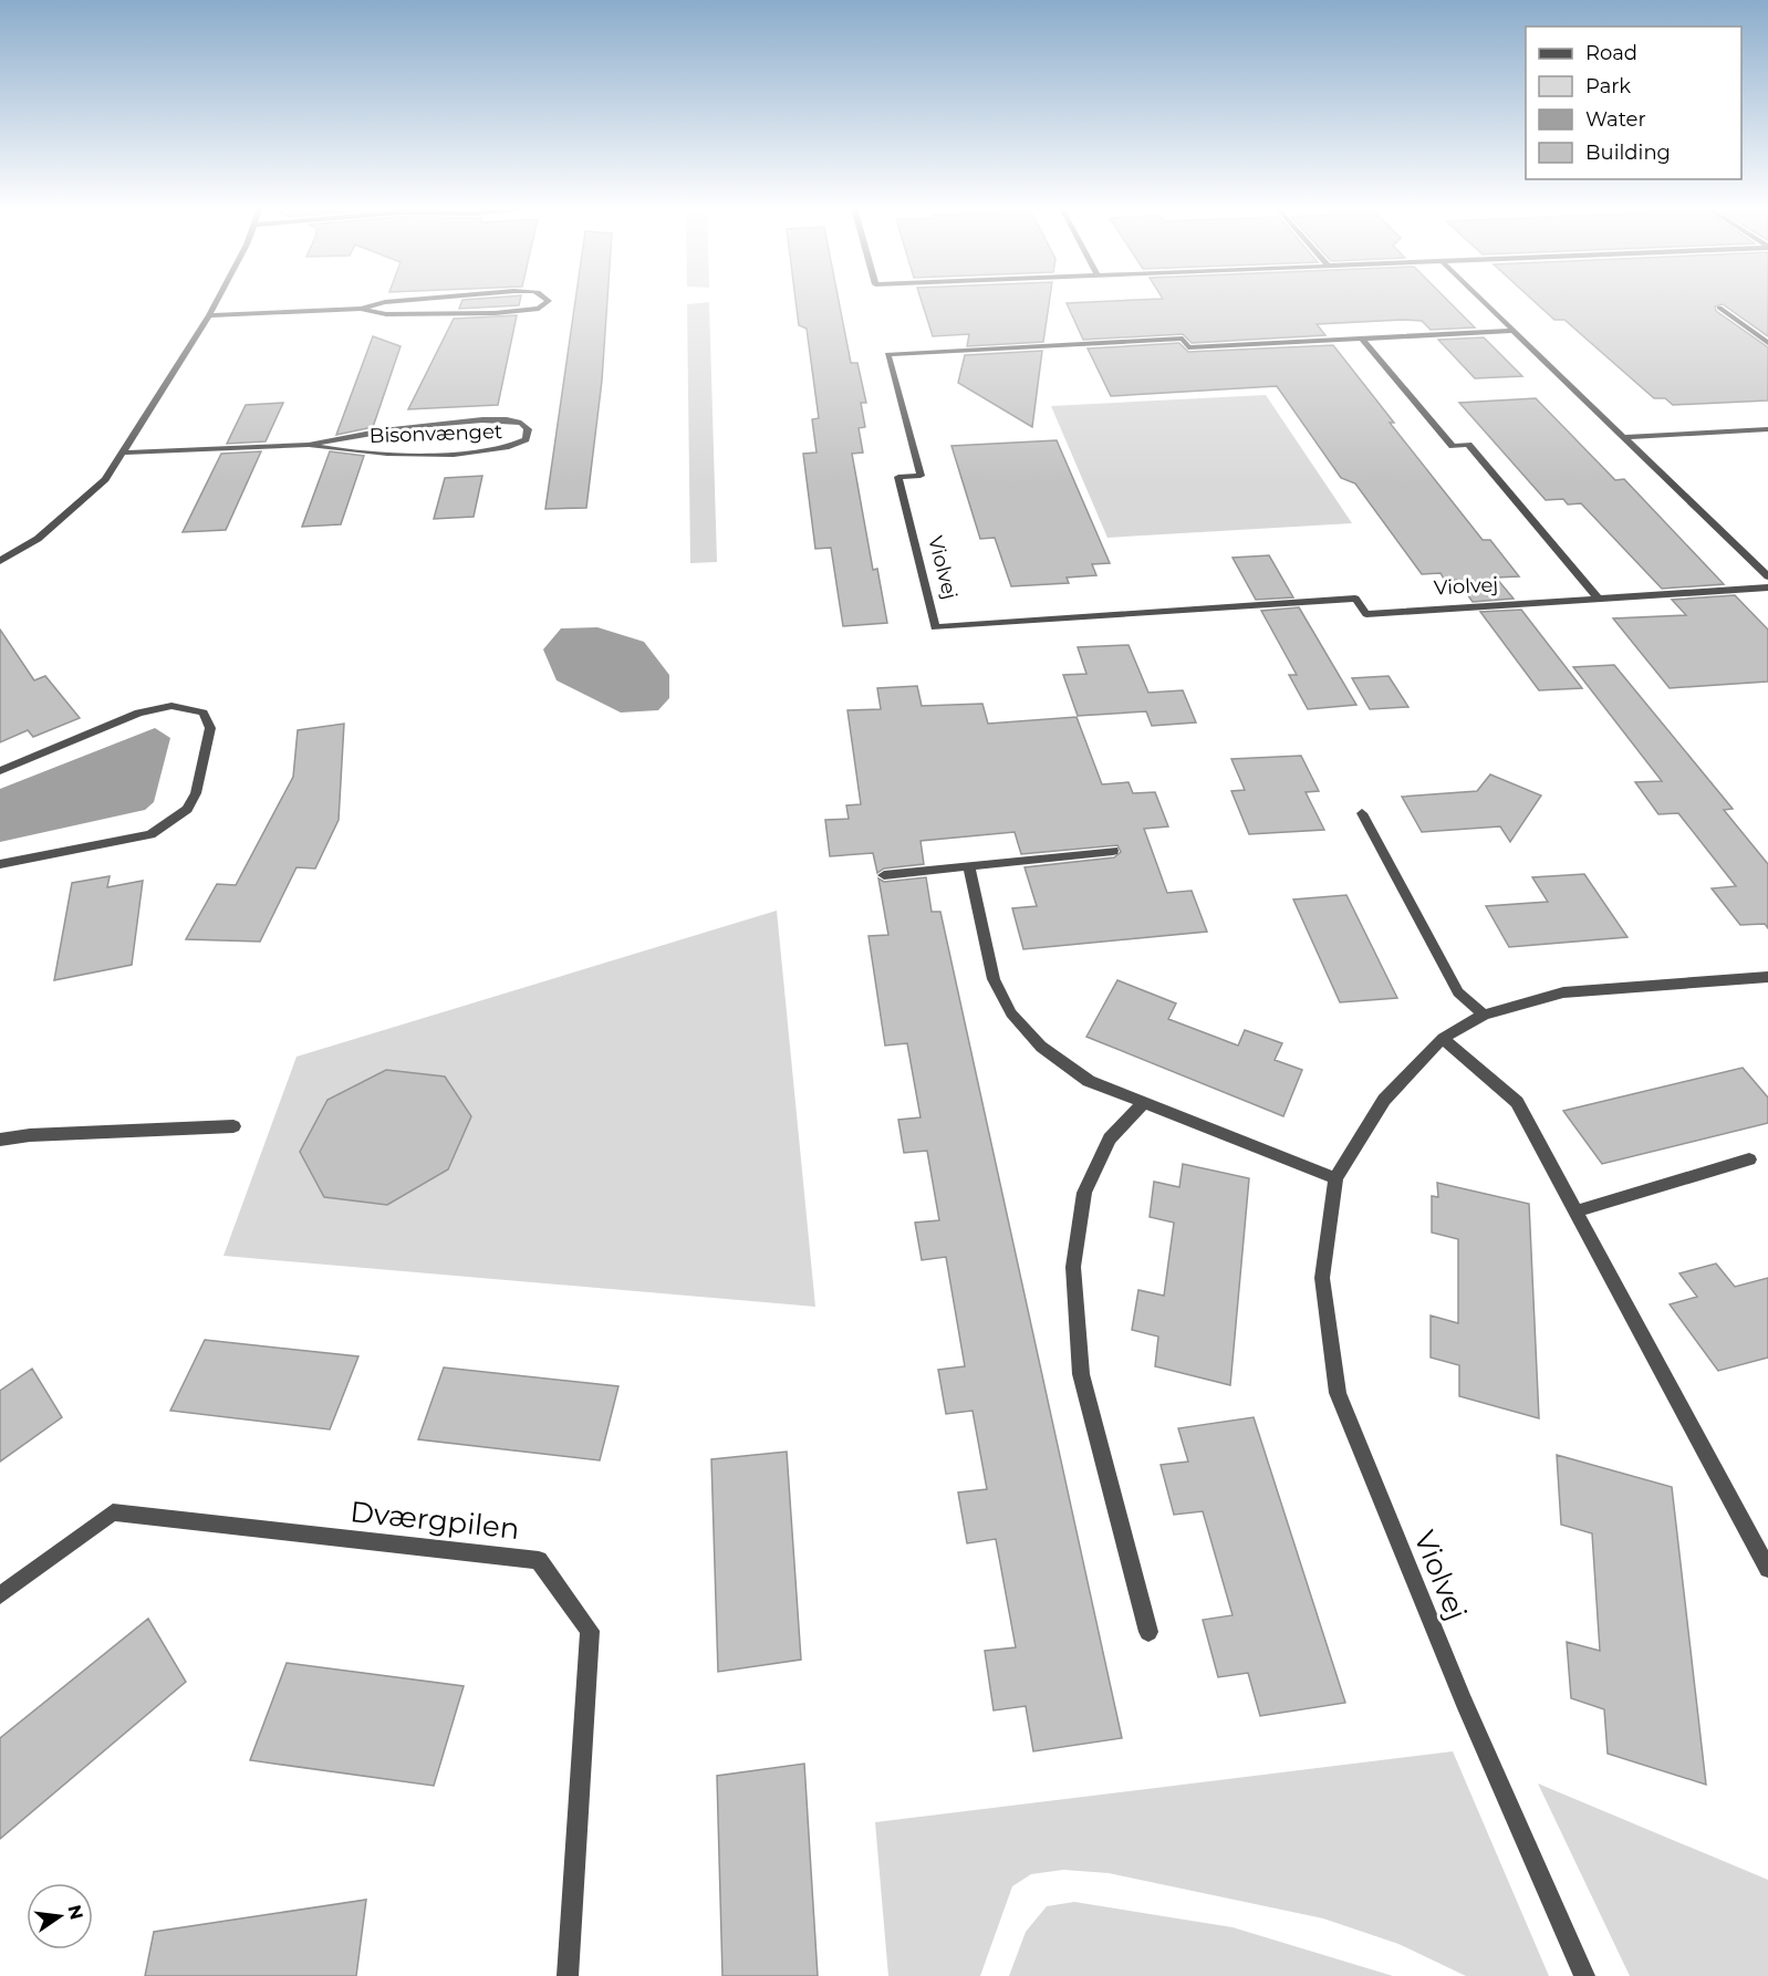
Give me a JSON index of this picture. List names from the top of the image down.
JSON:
{
  "streets": {
    "street": ["Bisonvænget", "Violvej", "Dværgpilen"]
  },
  "legend": [
    "Road",
    "Park",
    "Water",
    "Building"
  ],
  "north": "right"
}
